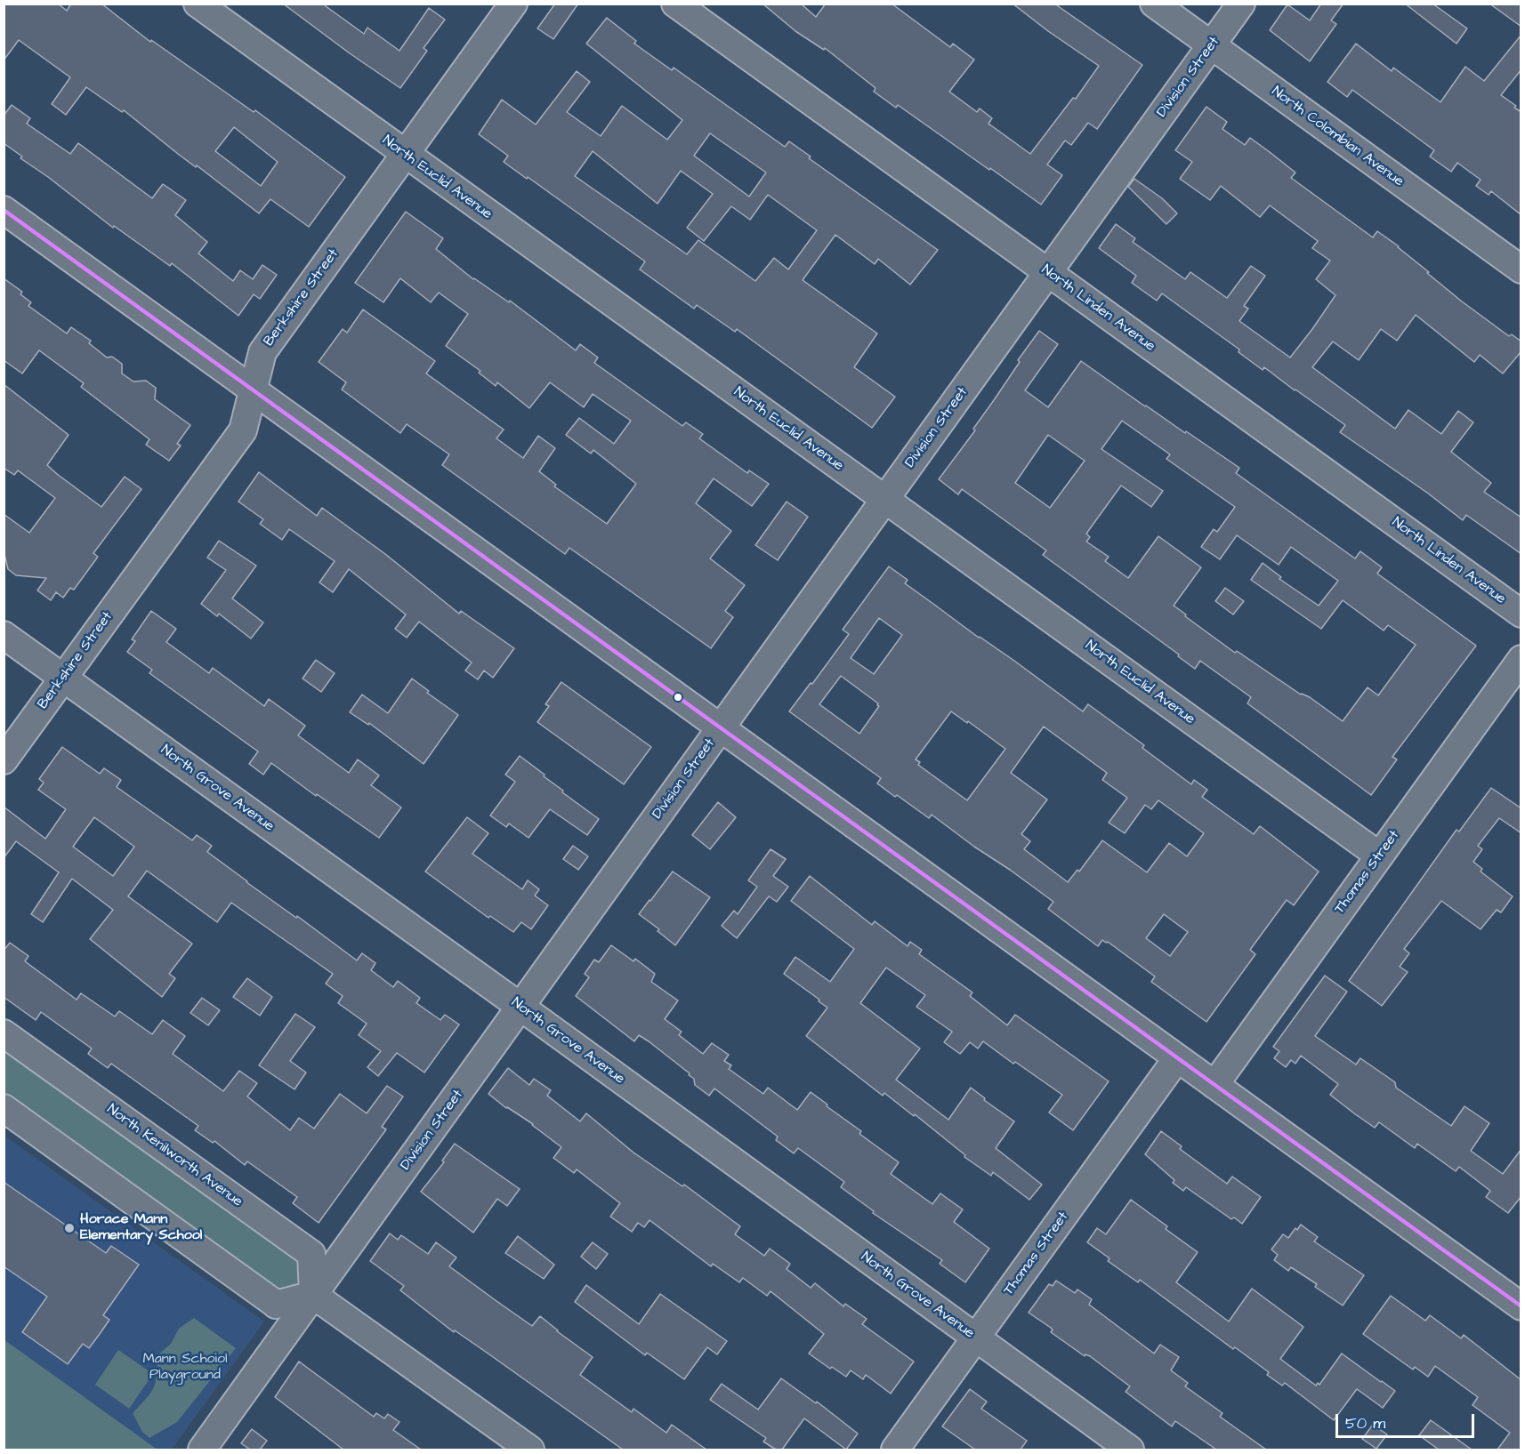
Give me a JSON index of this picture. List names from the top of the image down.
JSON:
{
  "streets": {
    "street": [
      "Division Street",
      "North Colombian Avenue",
      "North Euclid Avenue",
      "Berkshire Street",
      "North Linden Avenue",
      "North Grove Avenue",
      "Thomas Street",
      "North Kenilworth Avenue"
    ]
  },
  "crossings": [
    ["Division Street", "North Colombian Avenue"],
    ["Division Street", "North Euclid Avenue"],
    ["Division Street", "North Linden Avenue"],
    ["Division Street", "North Grove Avenue"],
    ["Division Street", "North Kenilworth Avenue"],
    ["North Euclid Avenue", "Berkshire Street"],
    ["North Euclid Avenue", "Thomas Street"],
    ["Berkshire Street", "North Grove Avenue"],
    ["North Grove Avenue", "Thomas Street"]
  ],
  "parks": ["Mann Schoiol Playground"],
  "places": ["Horace Mann Elementary School"],
  "scale_bar": "50 m"
}
